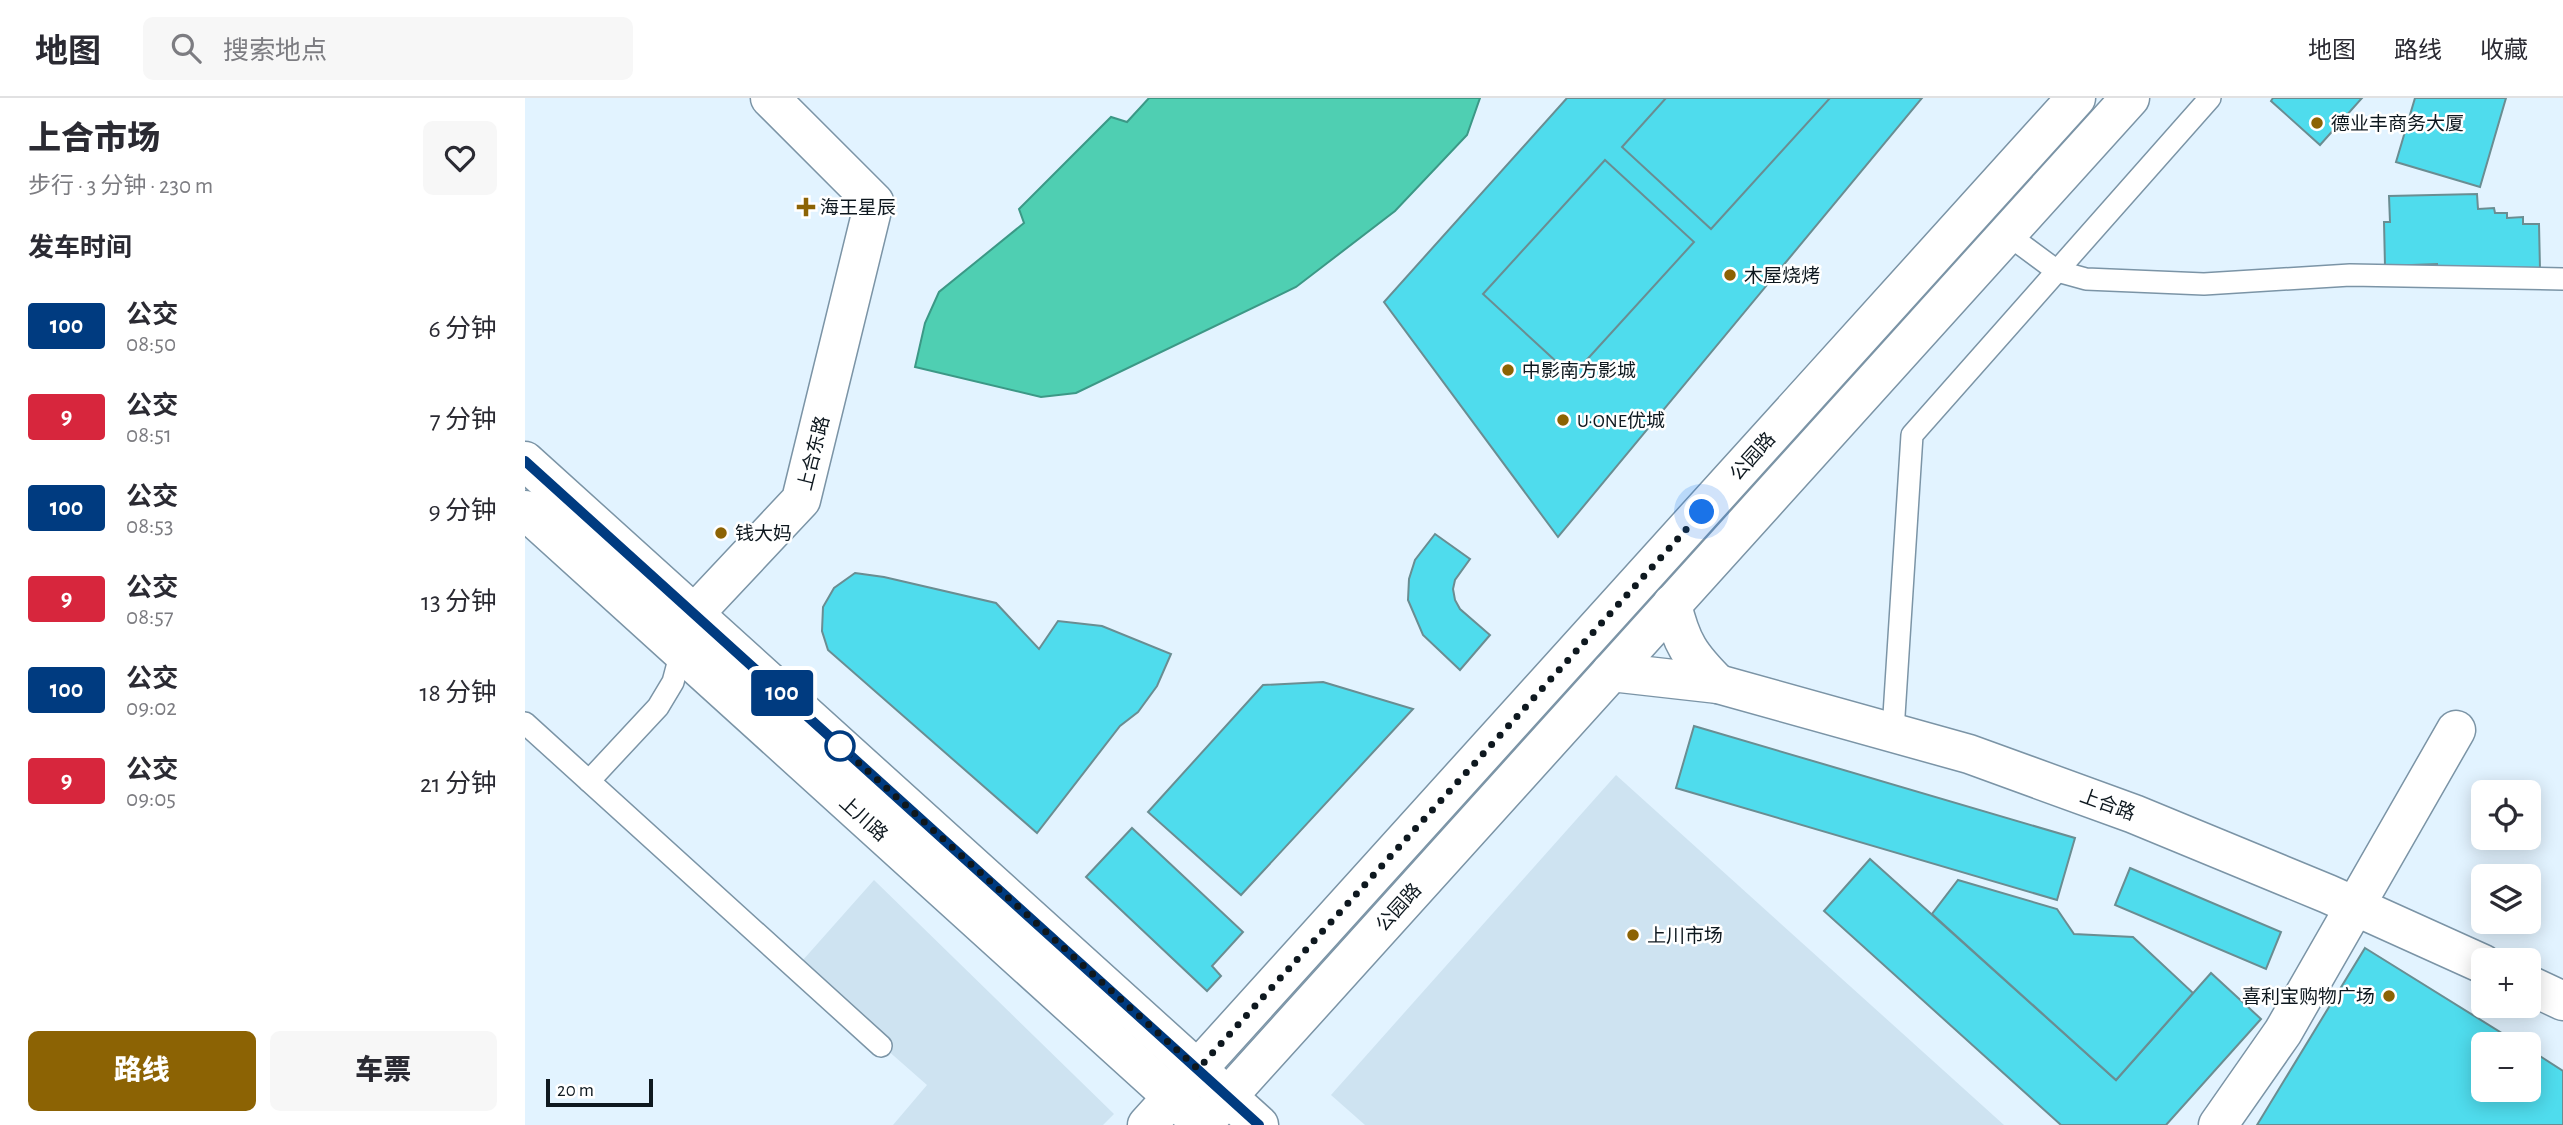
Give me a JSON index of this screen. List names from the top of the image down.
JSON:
{
  "streets": {
    "main road": [
      "上合东路",
      "公园路",
      "上合路",
      "上川路"
    ]
  },
  "crossings": [
    ["上合东路", "上川路"],
    ["公园路", "上合路"],
    ["公园路", "上川路"]
  ],
  "places": {
    "other": [
      "德业丰商务大厦",
      "木屋烧烤",
      "中影南方影城",
      "U·ONE优城",
      "钱大妈",
      "上川市场",
      "喜利宝购物广场"
    ],
    "health": ["海王星辰"]
  },
  "lines": ["bus line 100"],
  "scale_bar": "20 m",
  "page": {
    "header": "地图",
    "search": "搜索地点",
    "nav": ["地图", "路线", "收藏"],
    "heading": [
      ["上合市场", "步行 · 3 分钟 · 230 m"],
      "发车时间"
    ],
    "on_map": "100",
    "list": [
      {
        "mark": "100",
        "name": "公交",
        "note": "08:50",
        "value": "6 分钟"
      },
      {
        "mark": "9",
        "name": "公交",
        "note": "08:51",
        "value": "7 分钟"
      },
      {
        "mark": "100",
        "name": "公交",
        "note": "08:53",
        "value": "9 分钟"
      },
      {
        "mark": "9",
        "name": "公交",
        "note": "08:57",
        "value": "13 分钟"
      },
      {
        "mark": "100",
        "name": "公交",
        "note": "09:02",
        "value": "18 分钟"
      },
      {
        "mark": "9",
        "name": "公交",
        "note": "09:05",
        "value": "21 分钟"
      }
    ],
    "map_buttons": ["+", "−"],
    "buttons": ["路线", "车票"],
    "scale": "20 m"
  }
}
